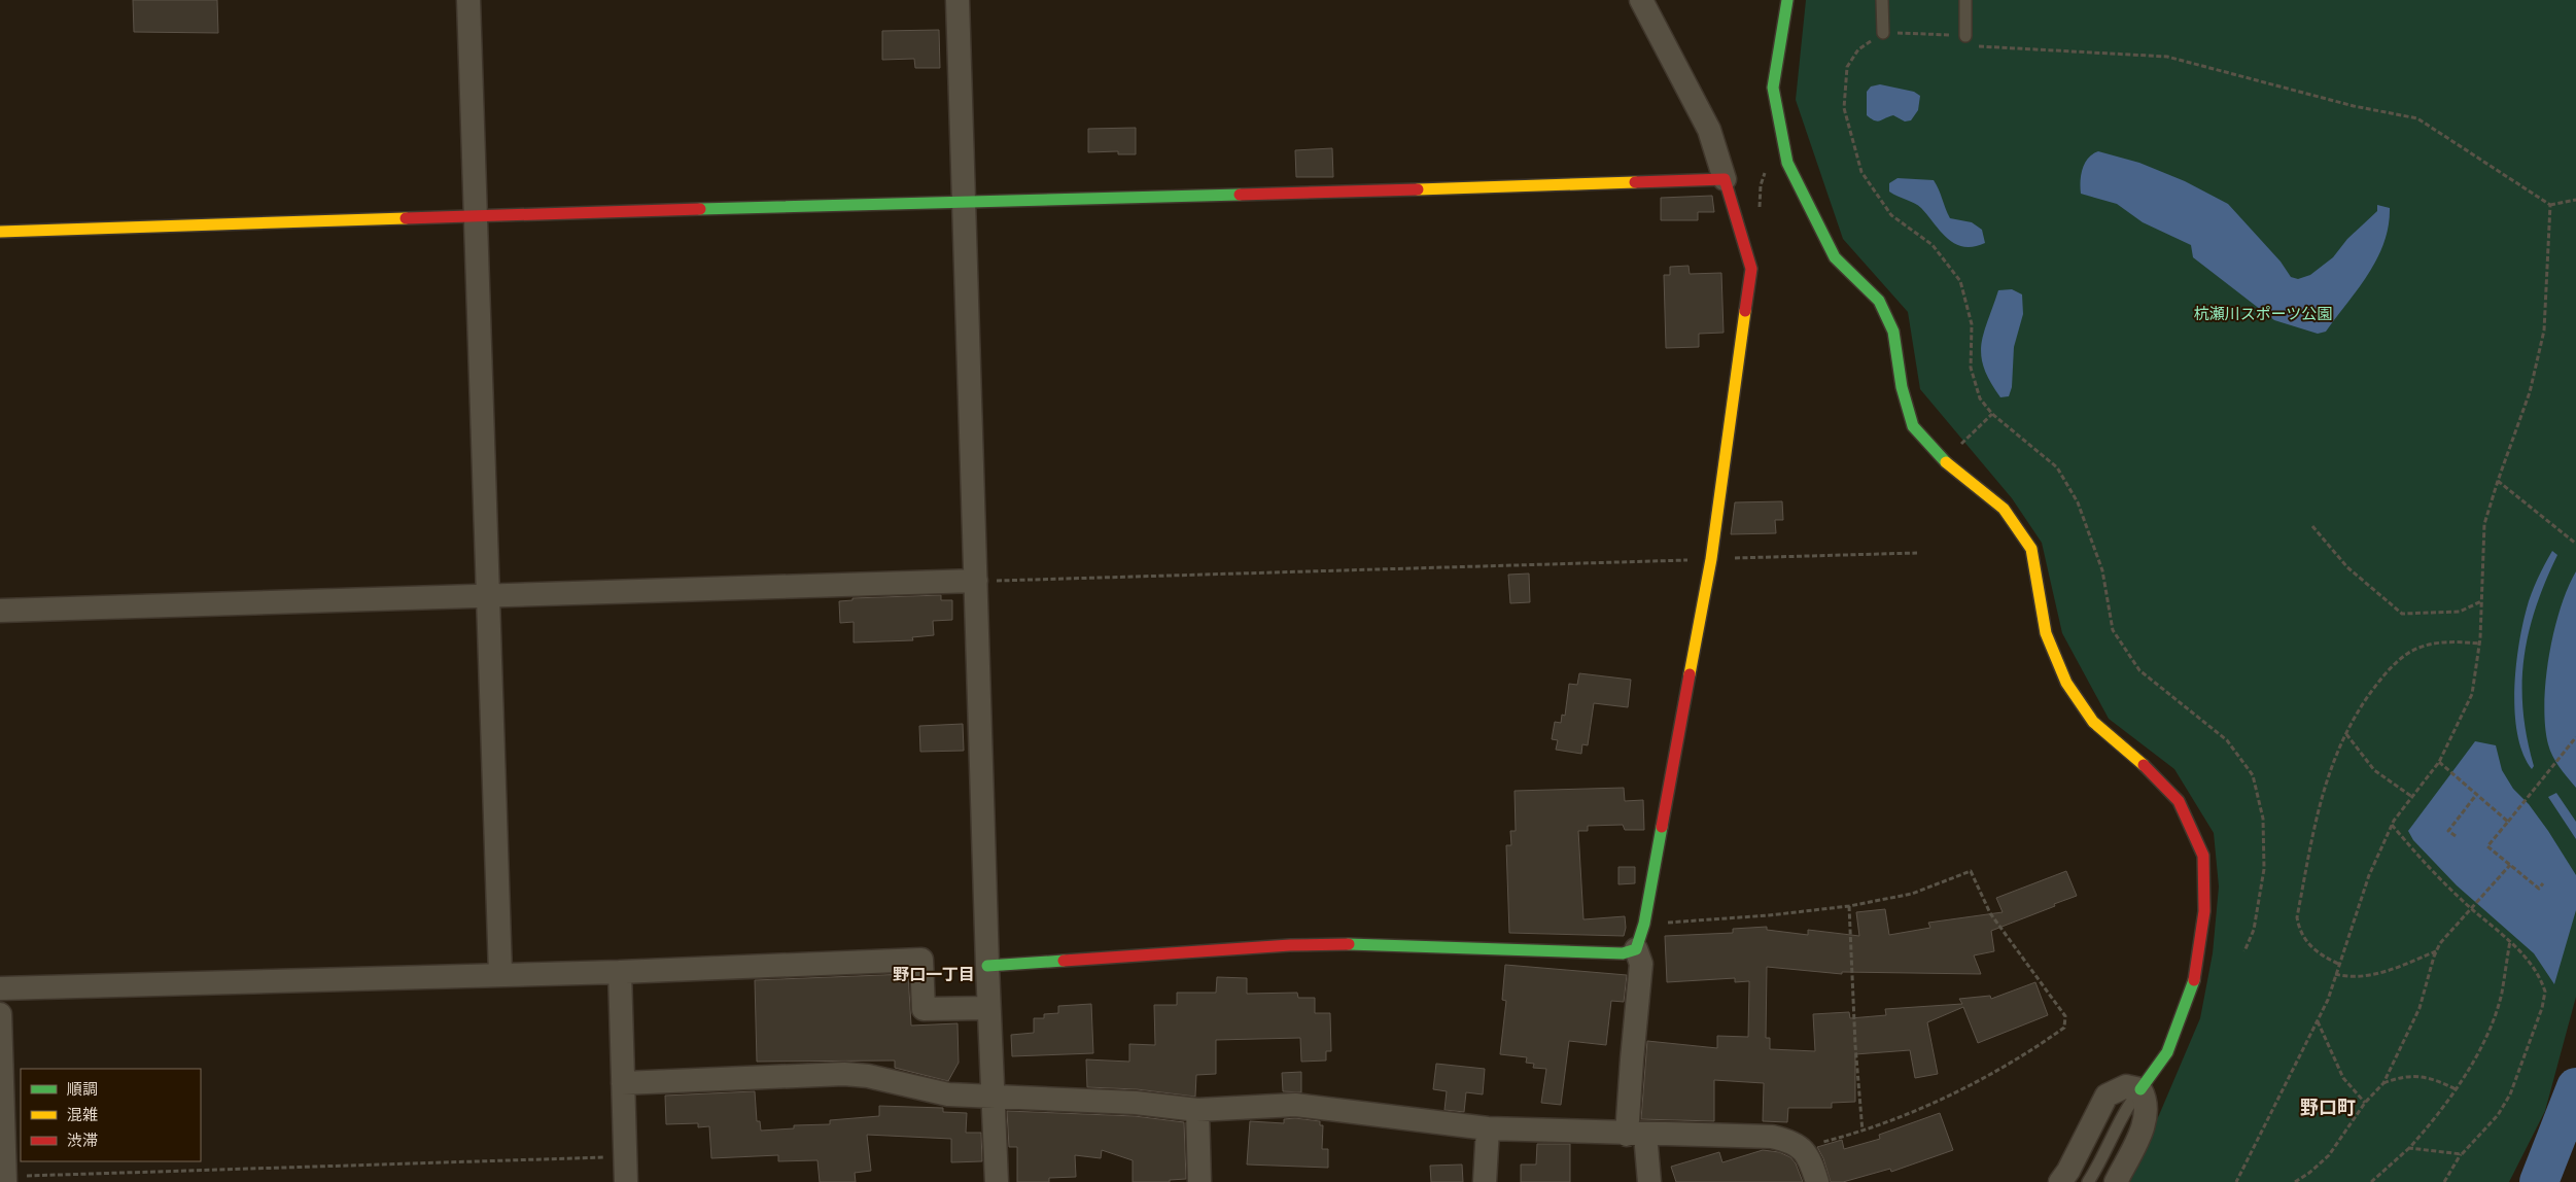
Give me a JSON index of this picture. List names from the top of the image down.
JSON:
{
  "districts": ["野口一丁目", "野口町"],
  "parks": ["杭瀬川スポーツ公園"],
  "legend": ["順調", "混雑", "渋滞"]
}
